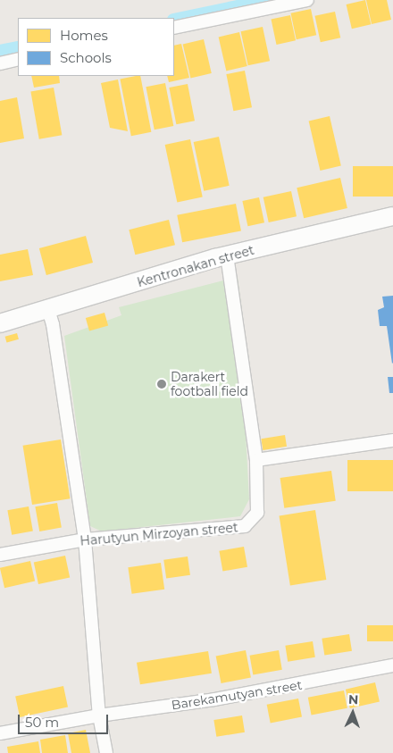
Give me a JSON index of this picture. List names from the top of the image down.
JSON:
{
  "streets": {
    "main road": ["Kentronakan street"],
    "street": ["Harutyun Mirzoyan street", "Barekamutyan street"]
  },
  "crossings": [
    ["Kentronakan street", "Harutyun Mirzoyan street"]
  ],
  "places": ["Darakert football field"],
  "legend": ["Homes", "Schools"],
  "scale_bar": "50 m",
  "north": "top"
}
